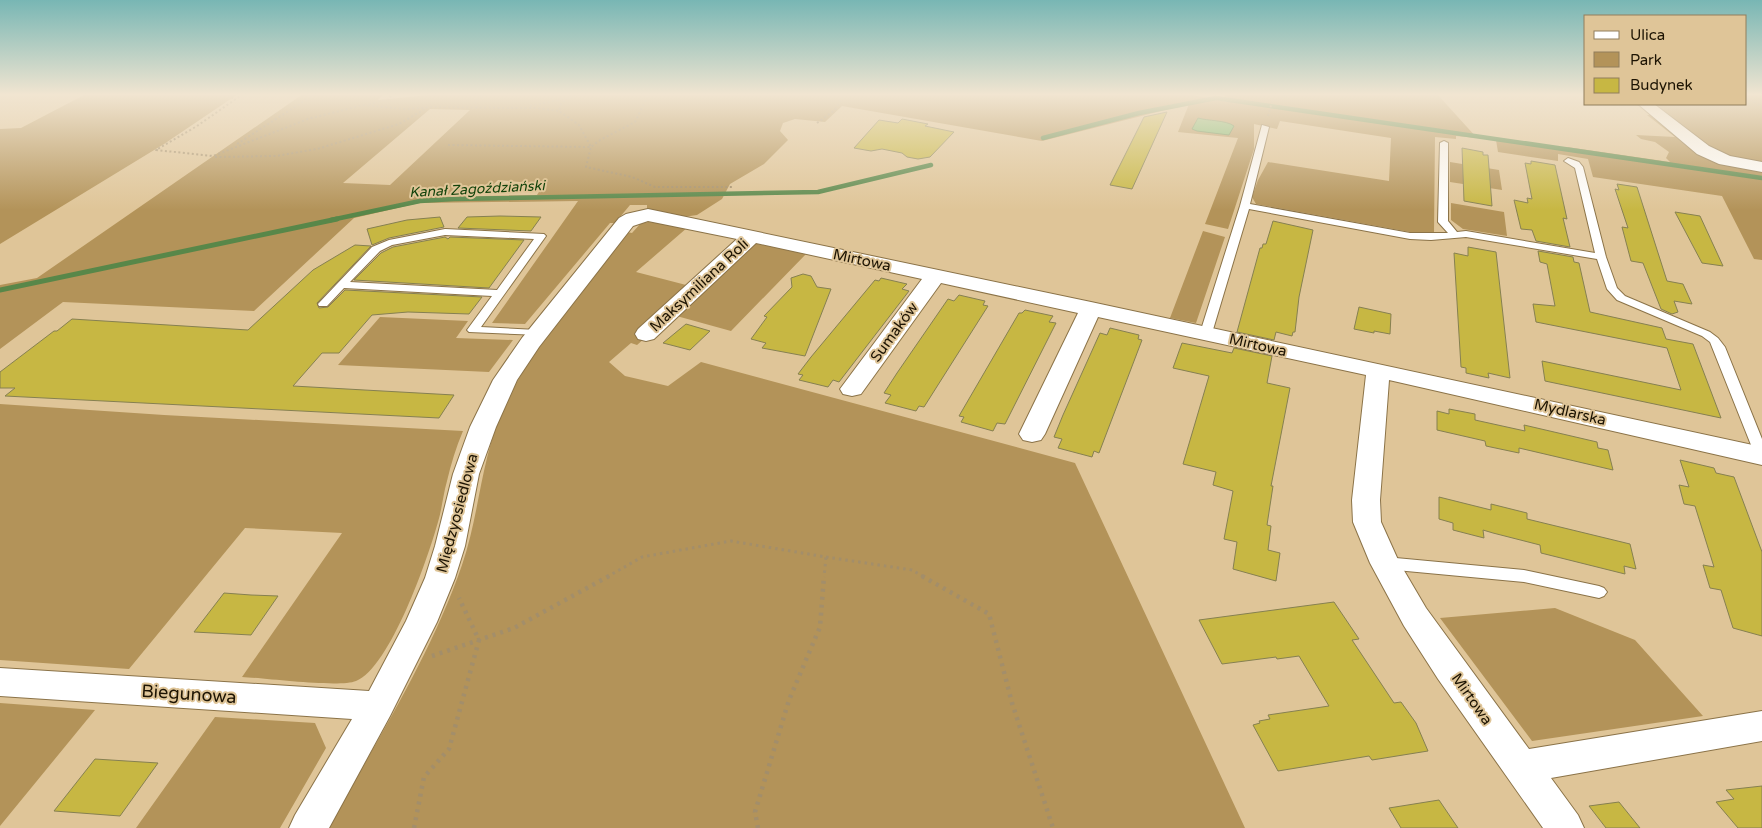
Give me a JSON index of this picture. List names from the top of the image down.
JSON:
{
  "streets": {
    "street": [
      "Mirtowa",
      "Maksymiliana Roli",
      "Sumaków",
      "Mydlarska",
      "Międzyosiedlowa",
      "Biegunowa"
    ]
  },
  "crossings": [
    ["Mirtowa", "Maksymiliana Roli"],
    ["Mirtowa", "Sumaków"],
    ["Mirtowa", "Mydlarska"],
    ["Mirtowa", "Międzyosiedlowa"],
    ["Międzyosiedlowa", "Biegunowa"]
  ],
  "water": ["Kanał Zagoździański"],
  "legend": ["Ulica", "Park", "Budynek"]
}
